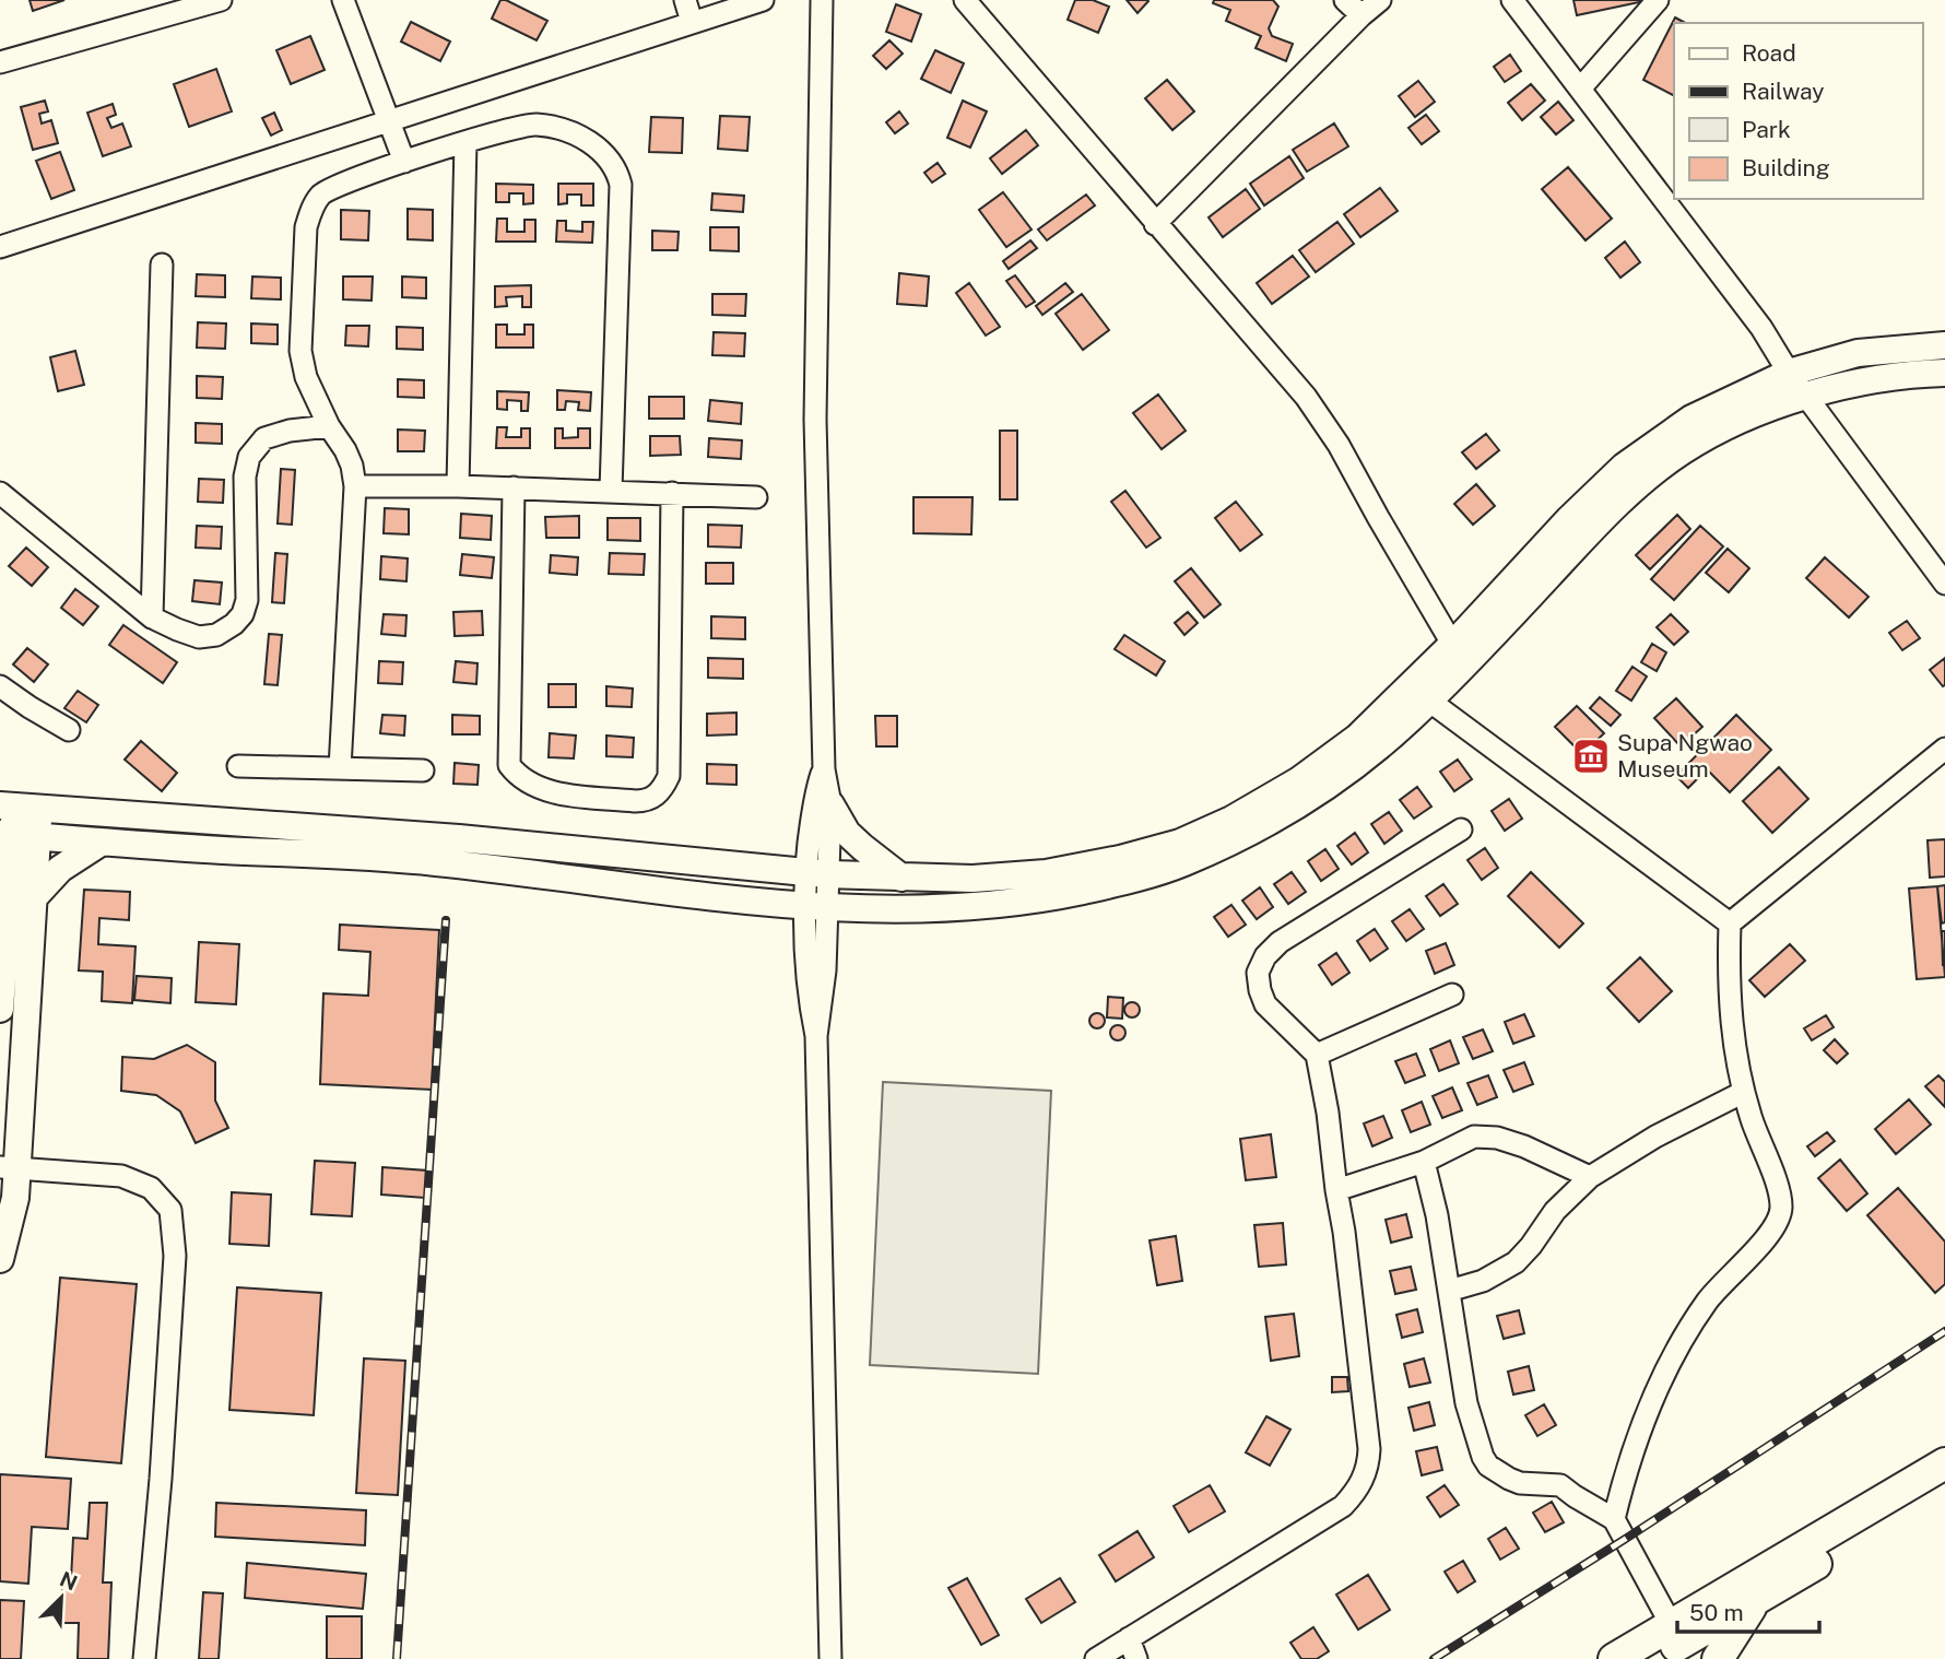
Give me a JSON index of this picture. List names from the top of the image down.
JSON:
{
  "places": {
    "museum": ["Supa Ngwao Museum"]
  },
  "legend": [
    "Road",
    "Railway",
    "Park",
    "Building"
  ],
  "scale_bar": "50 m",
  "north": "top right"
}
